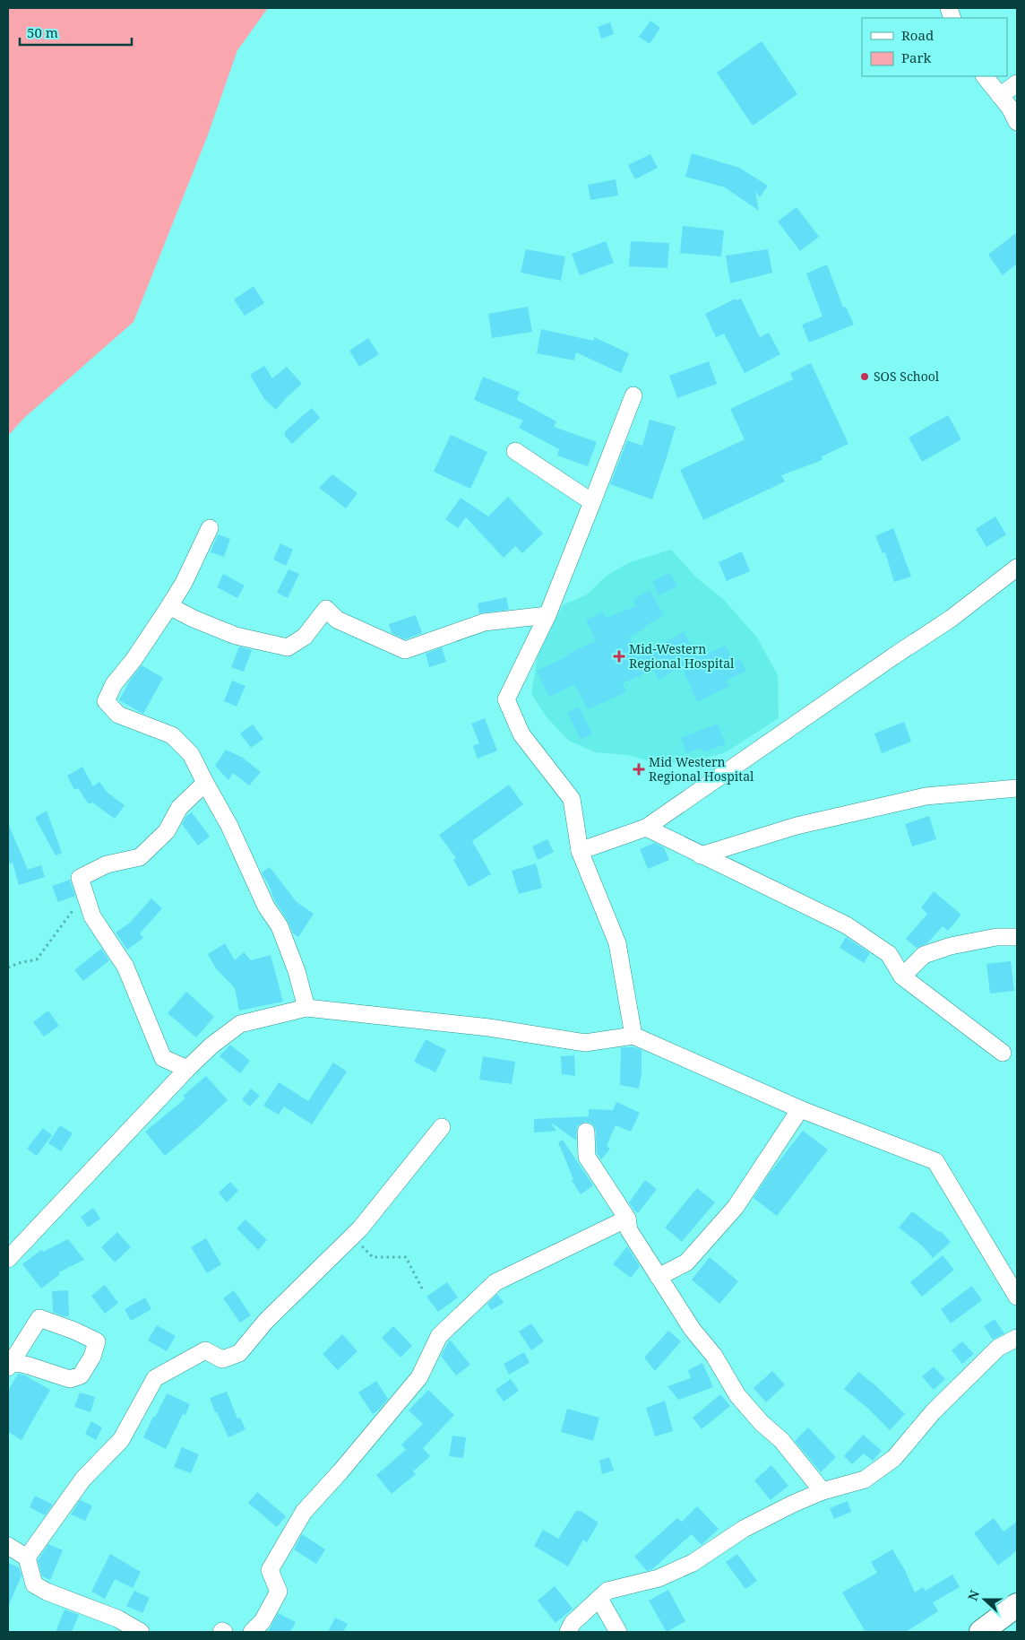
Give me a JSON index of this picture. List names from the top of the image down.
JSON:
{
  "places": {
    "other": ["SOS School"],
    "health": ["Mid-Western Regional Hospital", "Mid Western Regional Hospital"]
  },
  "legend": ["Road", "Park"],
  "scale_bar": "50 m",
  "north": "left"
}
